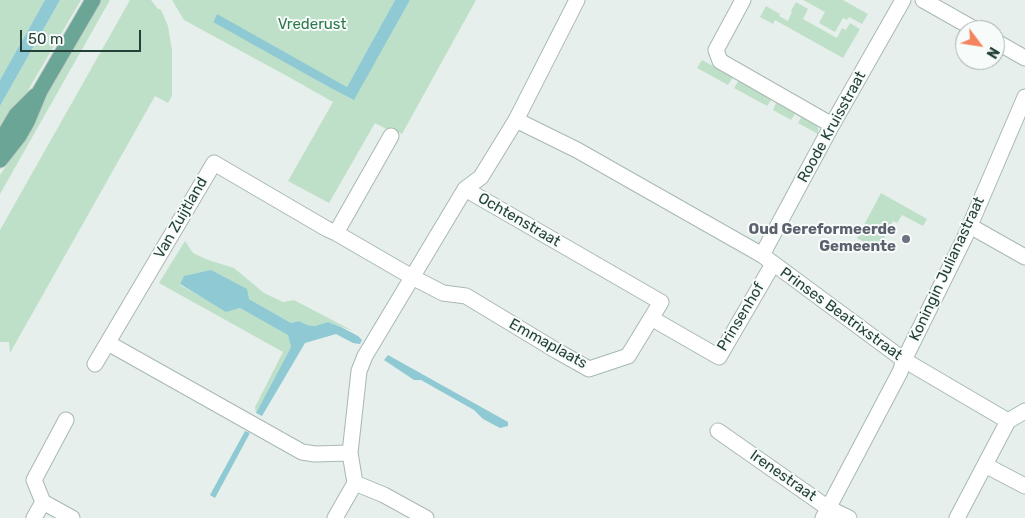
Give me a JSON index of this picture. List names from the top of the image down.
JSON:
{
  "streets": {
    "street": [
      "Roode Kruisstraat",
      "Van Zuijtland",
      "Ochtenstraat",
      "Koningin Julianastraat",
      "Prinses Beatrixstraat",
      "Prinsenhof",
      "Emmaplaats",
      "Irenestraat"
    ]
  },
  "crossings": [
    ["Roode Kruisstraat", "Prinses Beatrixstraat"],
    ["Roode Kruisstraat", "Prinsenhof"],
    ["Van Zuijtland", "Emmaplaats"],
    ["Ochtenstraat", "Prinses Beatrixstraat"],
    ["Ochtenstraat", "Emmaplaats"],
    ["Koningin Julianastraat", "Prinses Beatrixstraat"],
    ["Koningin Julianastraat", "Irenestraat"],
    ["Prinses Beatrixstraat", "Prinsenhof"],
    ["Prinsenhof", "Emmaplaats"]
  ],
  "parks": ["Vrederust"],
  "places": ["Oud Gereformeerde Gemeente"],
  "scale_bar": "50 m",
  "north": "bottom right"
}
